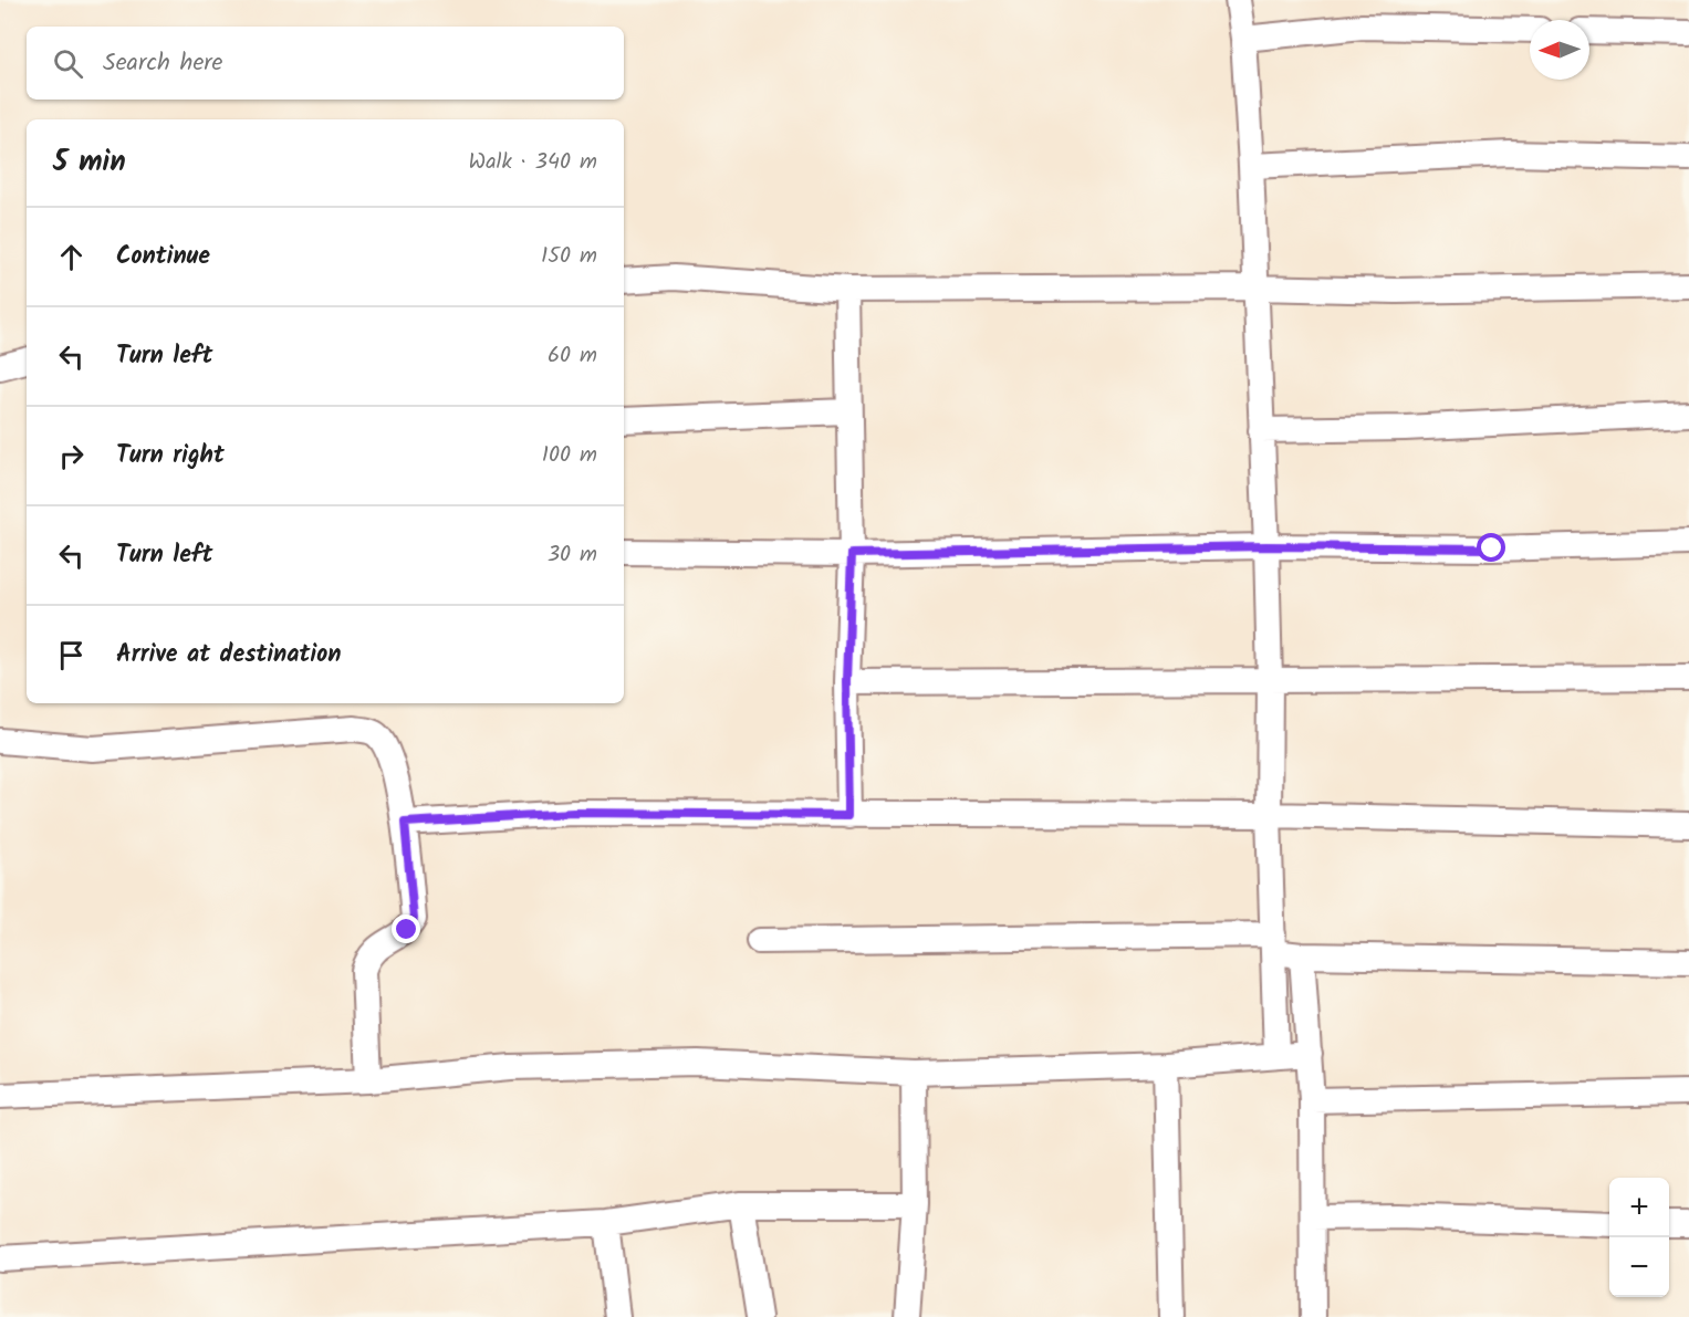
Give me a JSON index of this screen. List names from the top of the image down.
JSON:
{
  "north": "left",
  "page": {
    "search": "Search here",
    "heading": ["5 min", "Walk · 340 m"],
    "list": [
      ["Continue", "150 m"],
      ["Turn left", "60 m"],
      ["Turn right", "100 m"],
      ["Turn left", "30 m"],
      "Arrive at destination"
    ],
    "map_buttons": ["+", "−"]
  }
}
